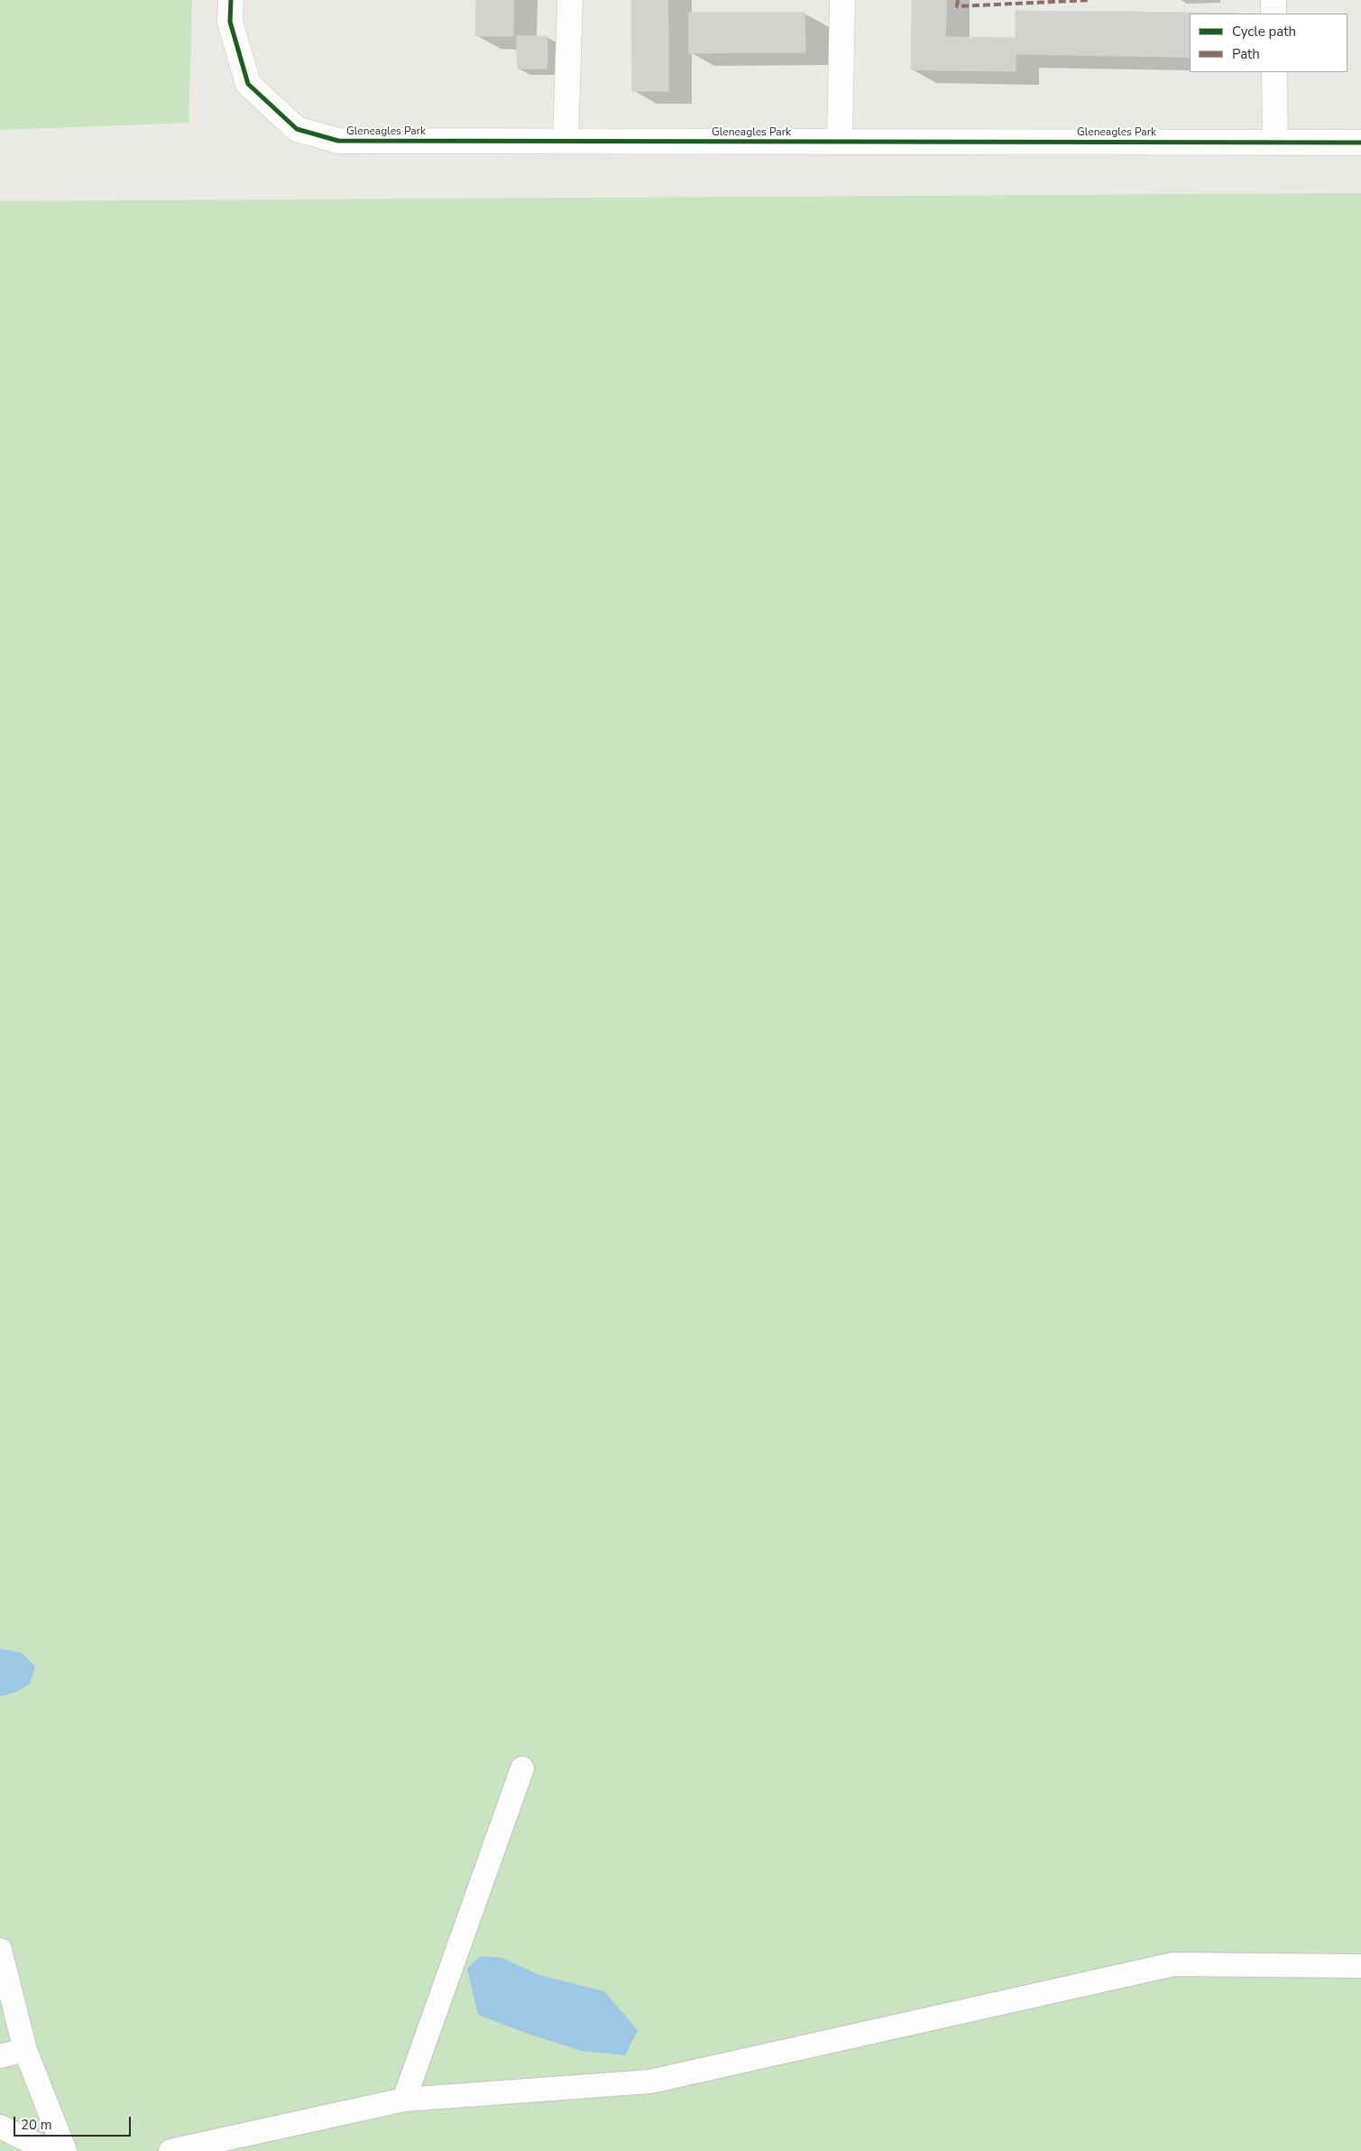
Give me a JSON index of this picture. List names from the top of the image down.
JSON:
{
  "streets": {
    "street": ["Gleneagles Park"]
  },
  "legend": ["Cycle path", "Path"],
  "scale_bar": "20 m"
}
